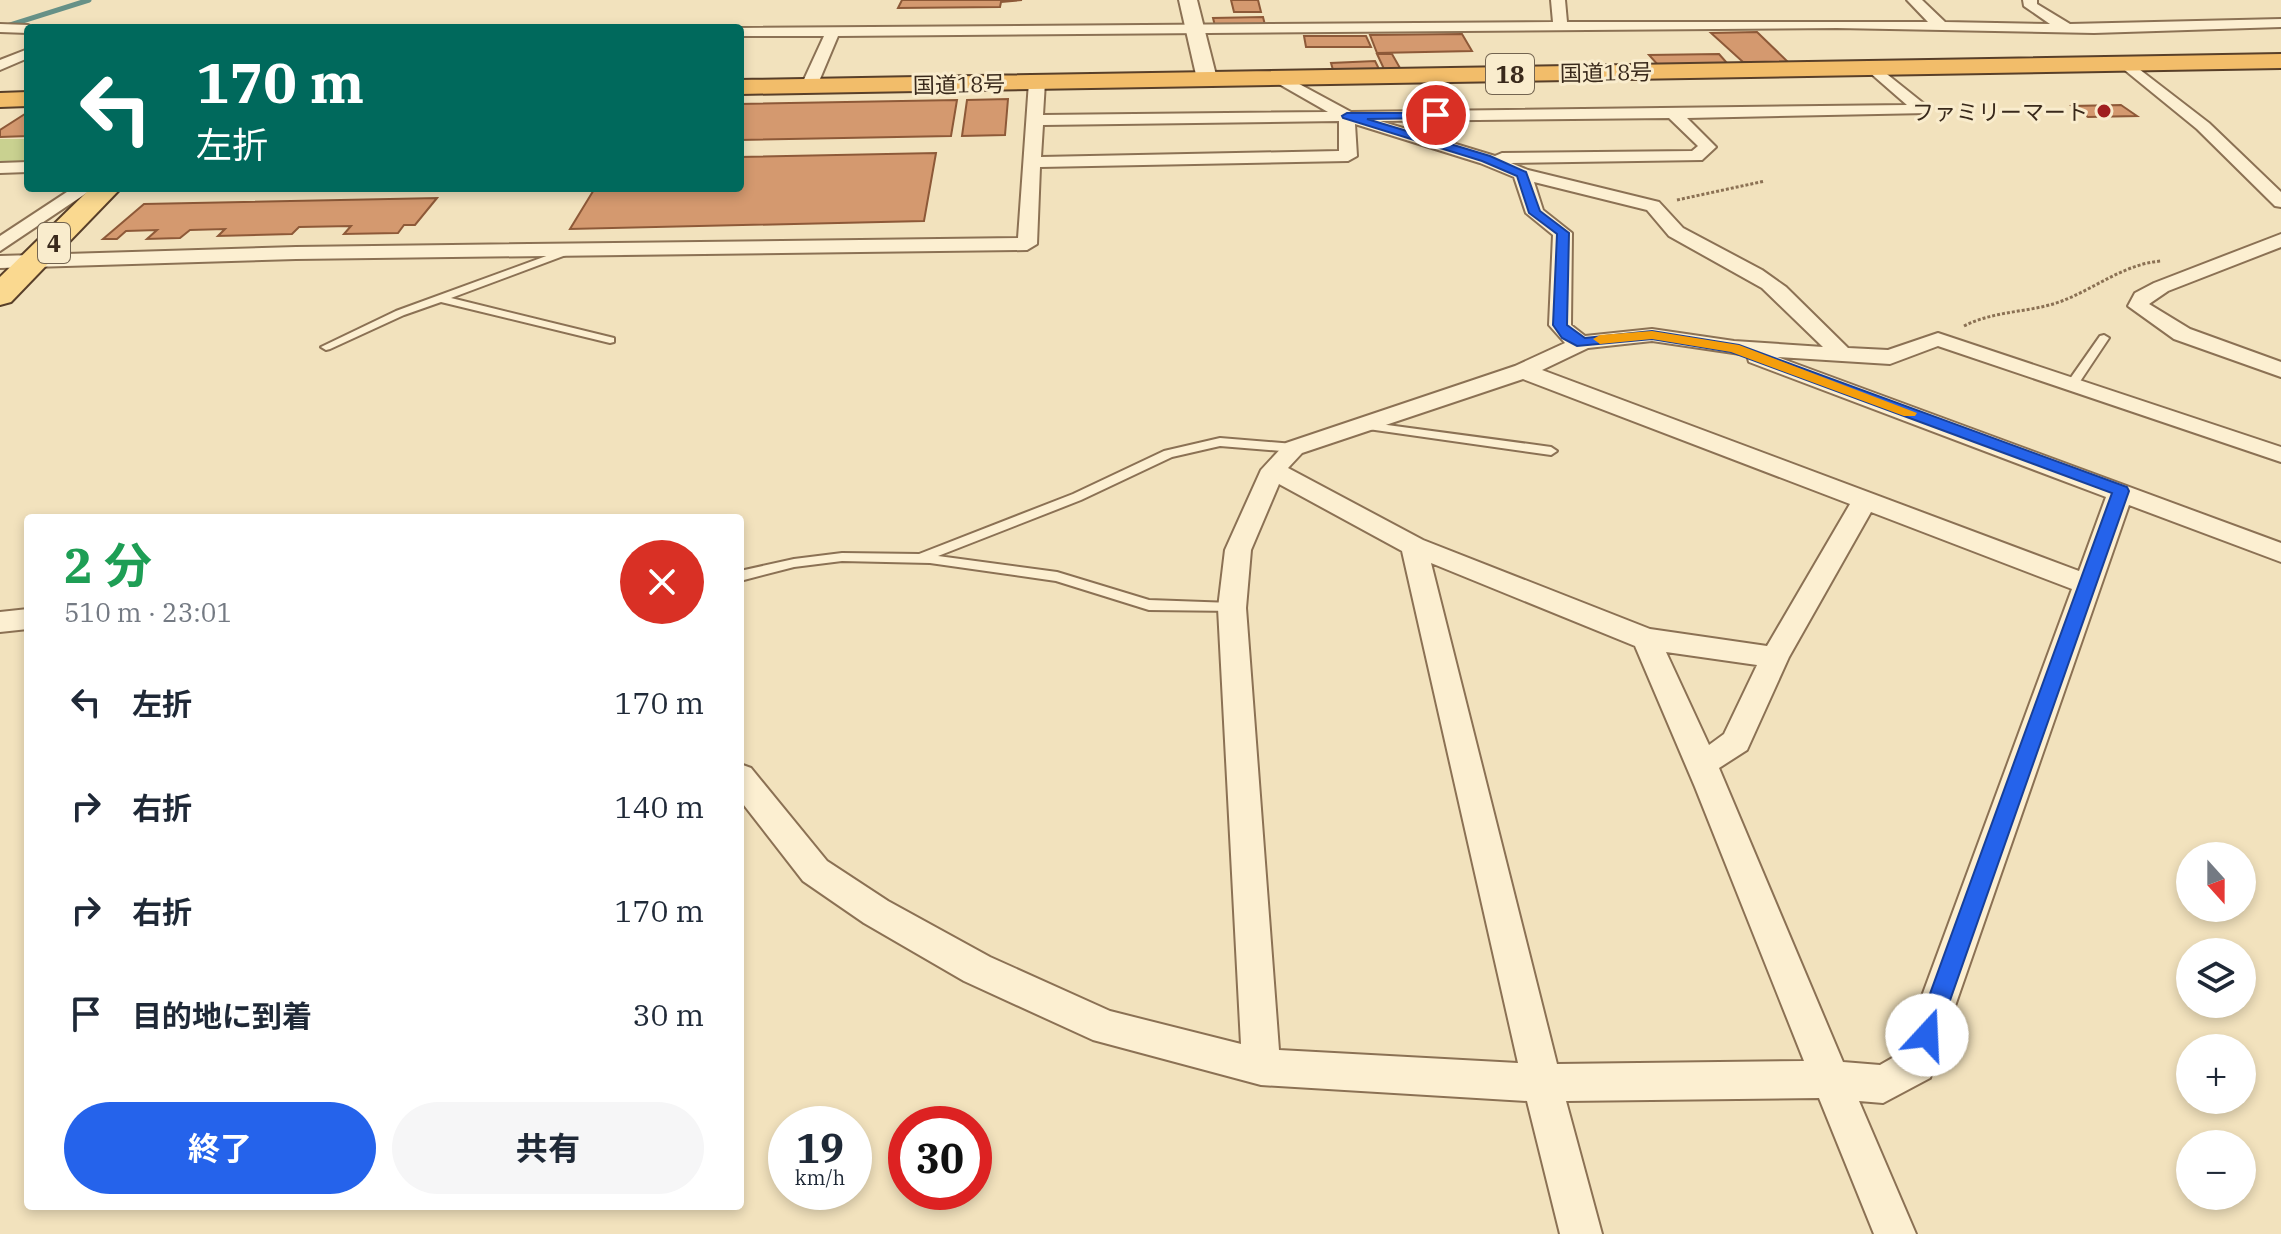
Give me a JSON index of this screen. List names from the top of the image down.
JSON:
{
  "streets": {
    "highway": ["国道18号", "18"],
    "main road": ["4"]
  },
  "places": ["ファミリーマート"],
  "north": "bottom",
  "page": {
    "turn": ["170 m", "左折"],
    "heading": ["2 分", "510 m · 23:01"],
    "list": [
      {
        "name": "左折",
        "value": "170 m"
      },
      {
        "name": "右折",
        "value": "140 m"
      },
      {
        "name": "右折",
        "value": "170 m"
      },
      {
        "name": "目的地に到着",
        "value": "30 m"
      }
    ],
    "map_buttons": ["+", "−"],
    "buttons": ["終了", "共有"],
    "speed": "19 km/h",
    "limit": "30"
  }
}
